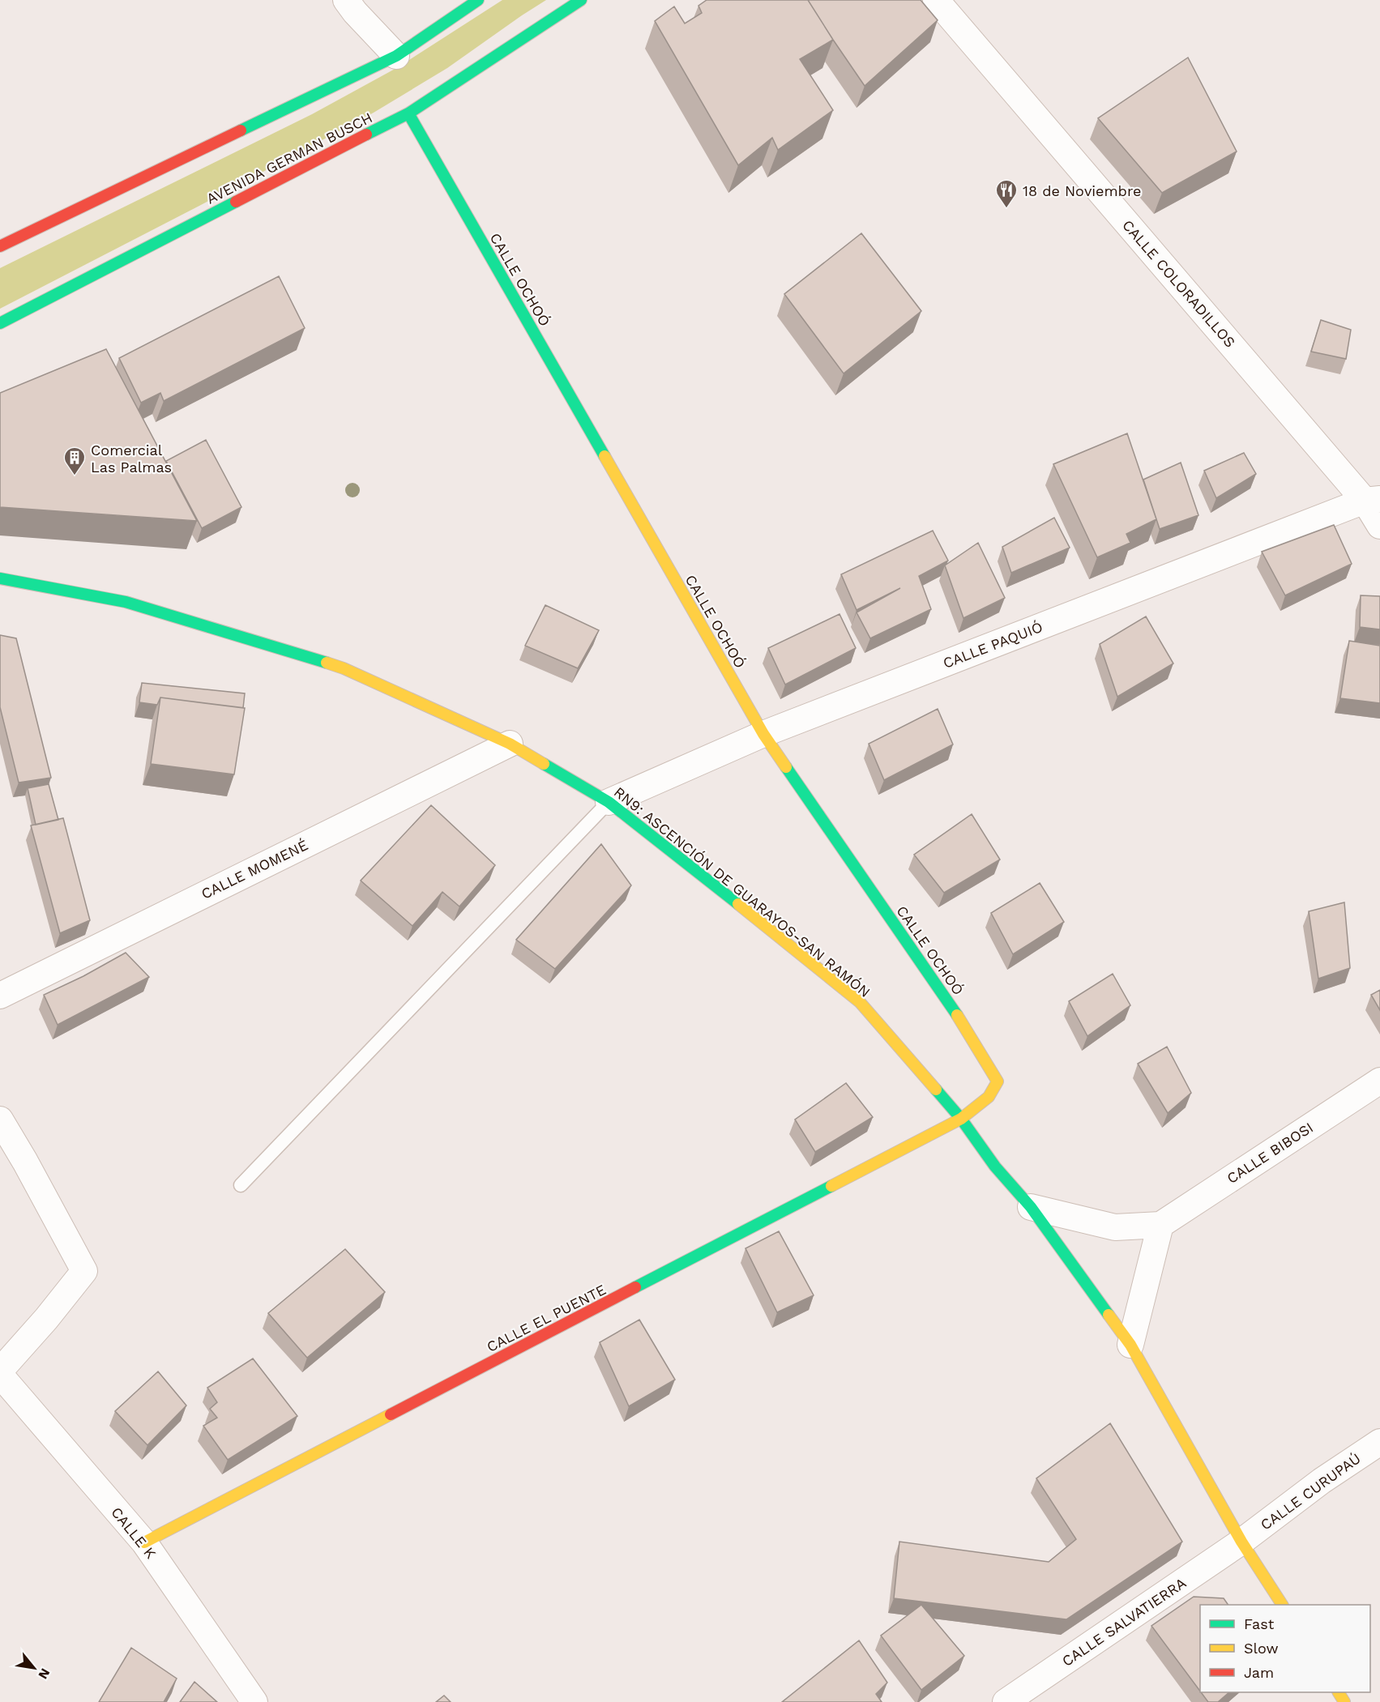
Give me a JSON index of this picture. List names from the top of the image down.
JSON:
{
  "streets": {
    "main road": [
      "AVENIDA GERMAN BUSCH",
      "CALLE OCHOÓ",
      "RN9: ASCENCIÓN DE GUARAYOS-SAN RAMÓN",
      "CALLE EL PUENTE"
    ],
    "street": [
      "CALLE COLORADILLOS",
      "CALLE PAQUIÓ",
      "CALLE MOMENÉ",
      "CALLE BIBOSI",
      "CALLE CURUPAÚ",
      "CALLE K",
      "CALLE SALVATIERRA"
    ]
  },
  "crossings": [
    ["AVENIDA GERMAN BUSCH", "CALLE OCHOÓ"],
    ["CALLE OCHOÓ", "CALLE PAQUIÓ"],
    ["CALLE OCHOÓ", "RN9: ASCENCIÓN DE GUARAYOS-SAN RAMÓN"],
    ["CALLE OCHOÓ", "CALLE EL PUENTE"],
    ["CALLE COLORADILLOS", "CALLE PAQUIÓ"],
    ["CALLE PAQUIÓ", "RN9: ASCENCIÓN DE GUARAYOS-SAN RAMÓN"],
    ["CALLE MOMENÉ", "RN9: ASCENCIÓN DE GUARAYOS-SAN RAMÓN"],
    ["RN9: ASCENCIÓN DE GUARAYOS-SAN RAMÓN", "CALLE EL PUENTE"],
    ["RN9: ASCENCIÓN DE GUARAYOS-SAN RAMÓN", "CALLE CURUPAÚ"],
    ["RN9: ASCENCIÓN DE GUARAYOS-SAN RAMÓN", "CALLE SALVATIERRA"],
    ["CALLE EL PUENTE", "CALLE K"],
    ["CALLE CURUPAÚ", "CALLE SALVATIERRA"]
  ],
  "places": {
    "restaurant": ["18 de Noviembre"],
    "building": ["Comercial Las Palmas"]
  },
  "legend": ["Fast", "Slow", "Jam"],
  "north": "bottom right"
}
